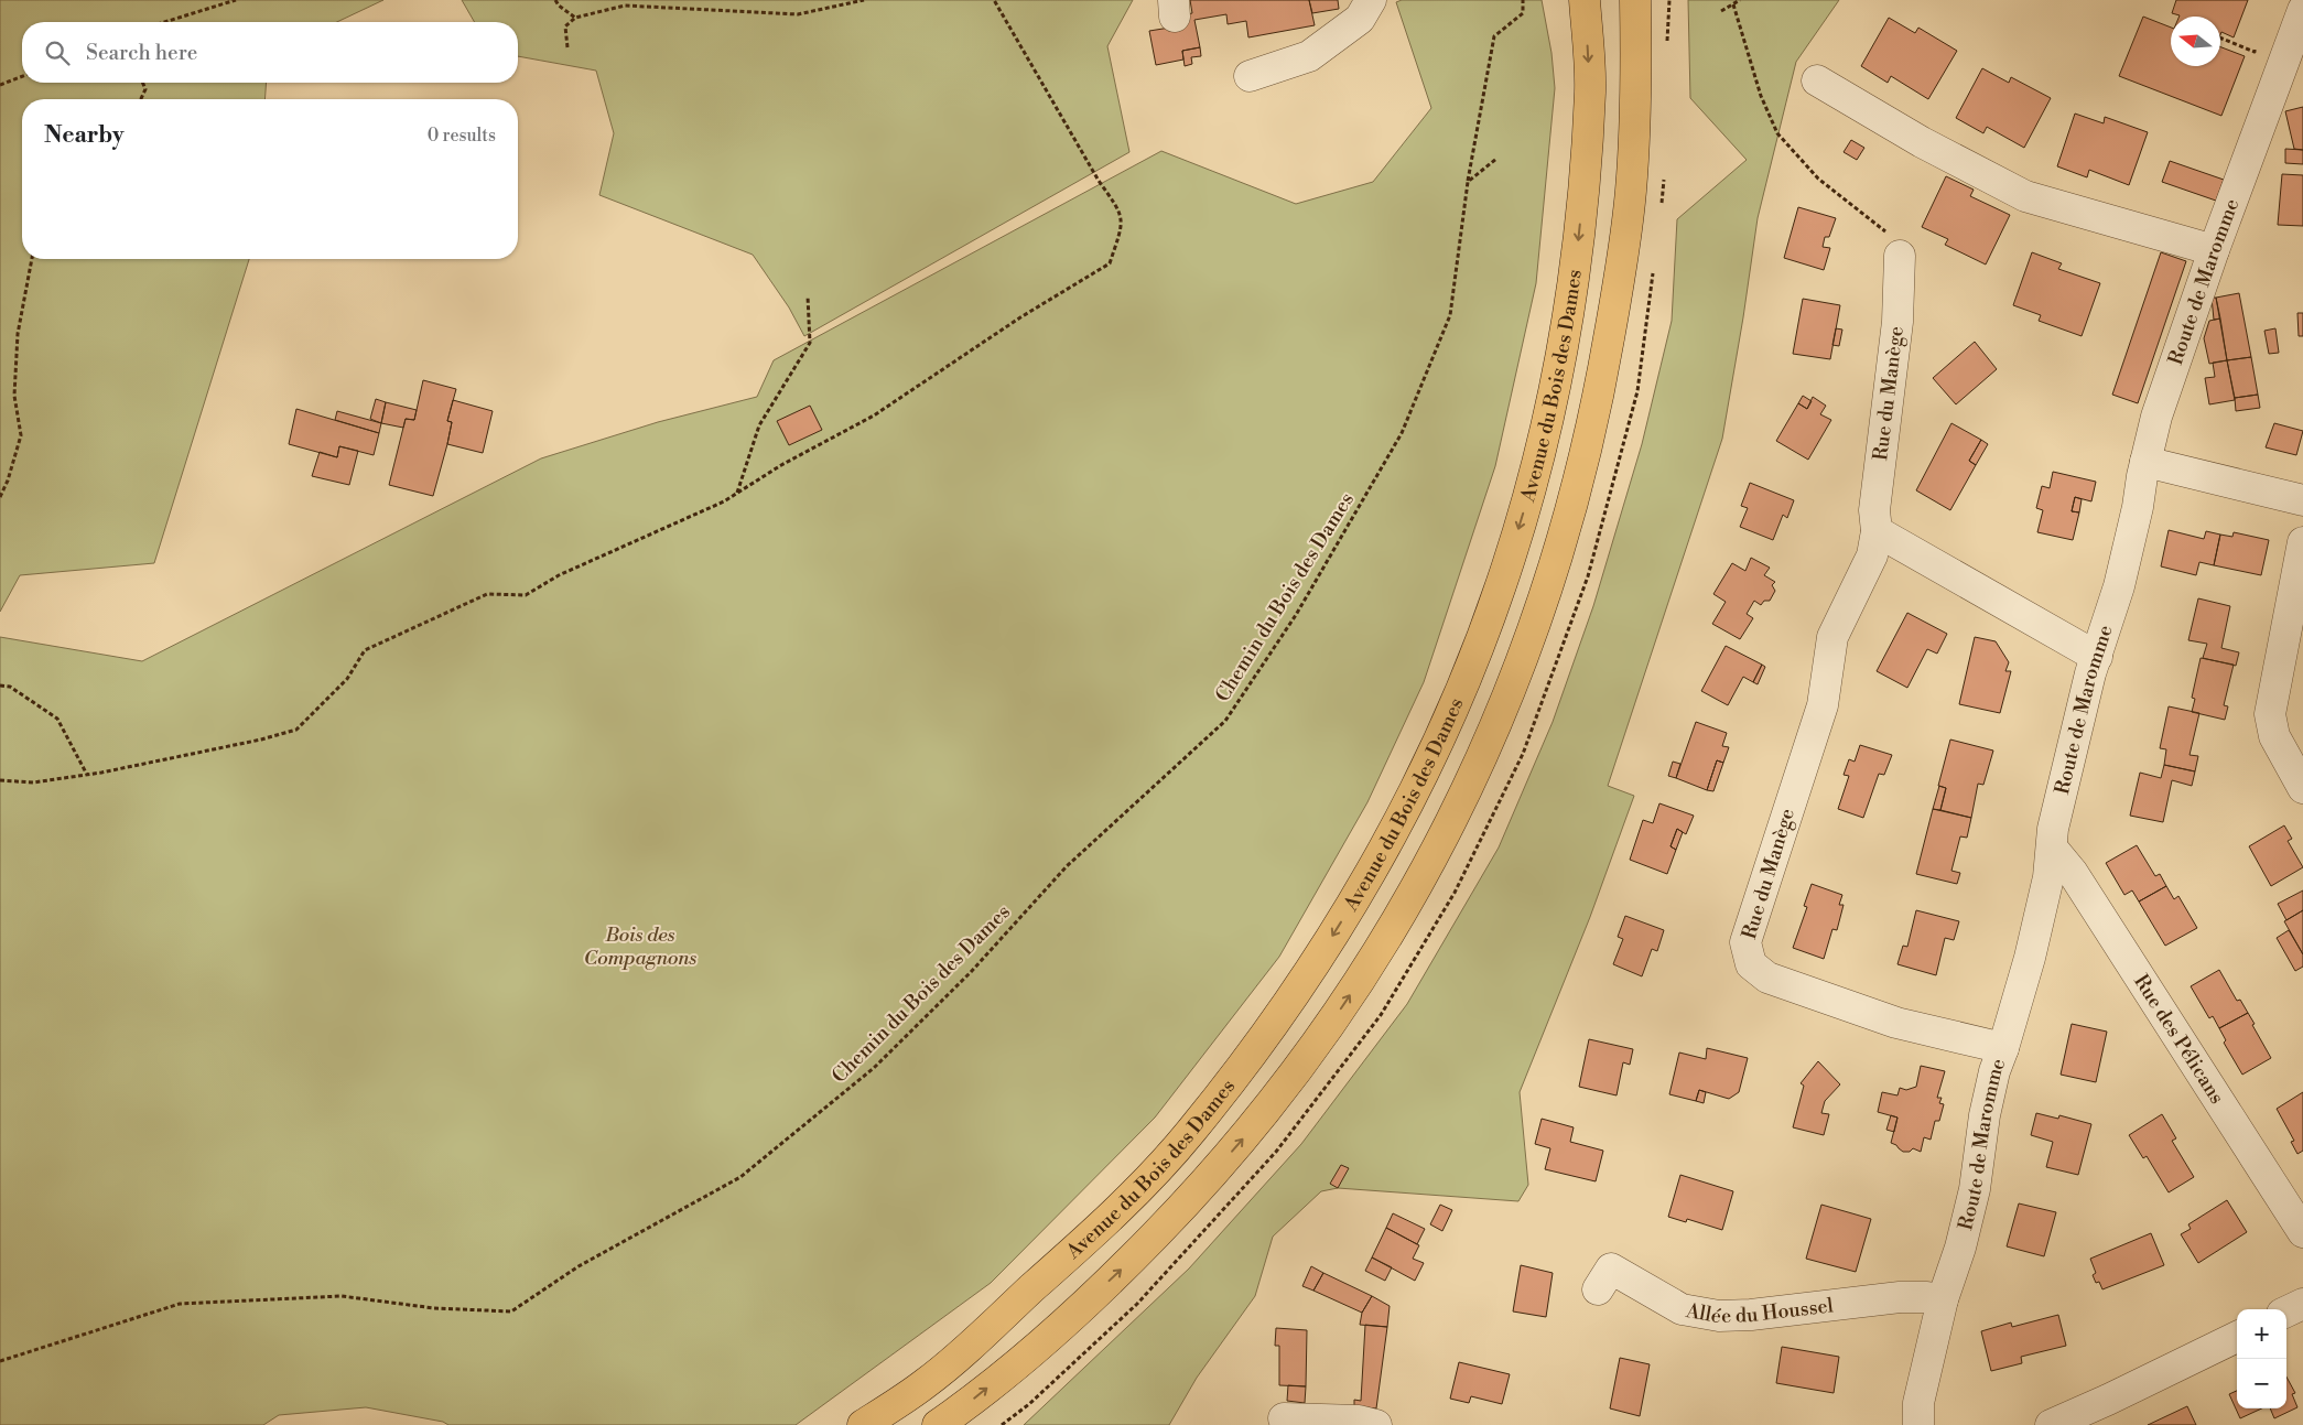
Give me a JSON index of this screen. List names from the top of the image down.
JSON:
{
  "streets": {
    "highway": ["Avenue du Bois des Dames"],
    "street": [
      "Route de Maromme",
      "Rue du Manège",
      "Rue des Pélicans",
      "Allée du Houssel"
    ],
    "path": ["Chemin du Bois des Dames"]
  },
  "crossings": [
    ["Route de Maromme", "Rue du Manège"],
    ["Route de Maromme", "Rue des Pélicans"],
    ["Route de Maromme", "Allée du Houssel"]
  ],
  "parks": ["Bois des Compagnons"],
  "north": "left",
  "page": {
    "search": "Search here",
    "heading": ["Nearby", "0 results"],
    "map_buttons": ["+", "−"]
  }
}
